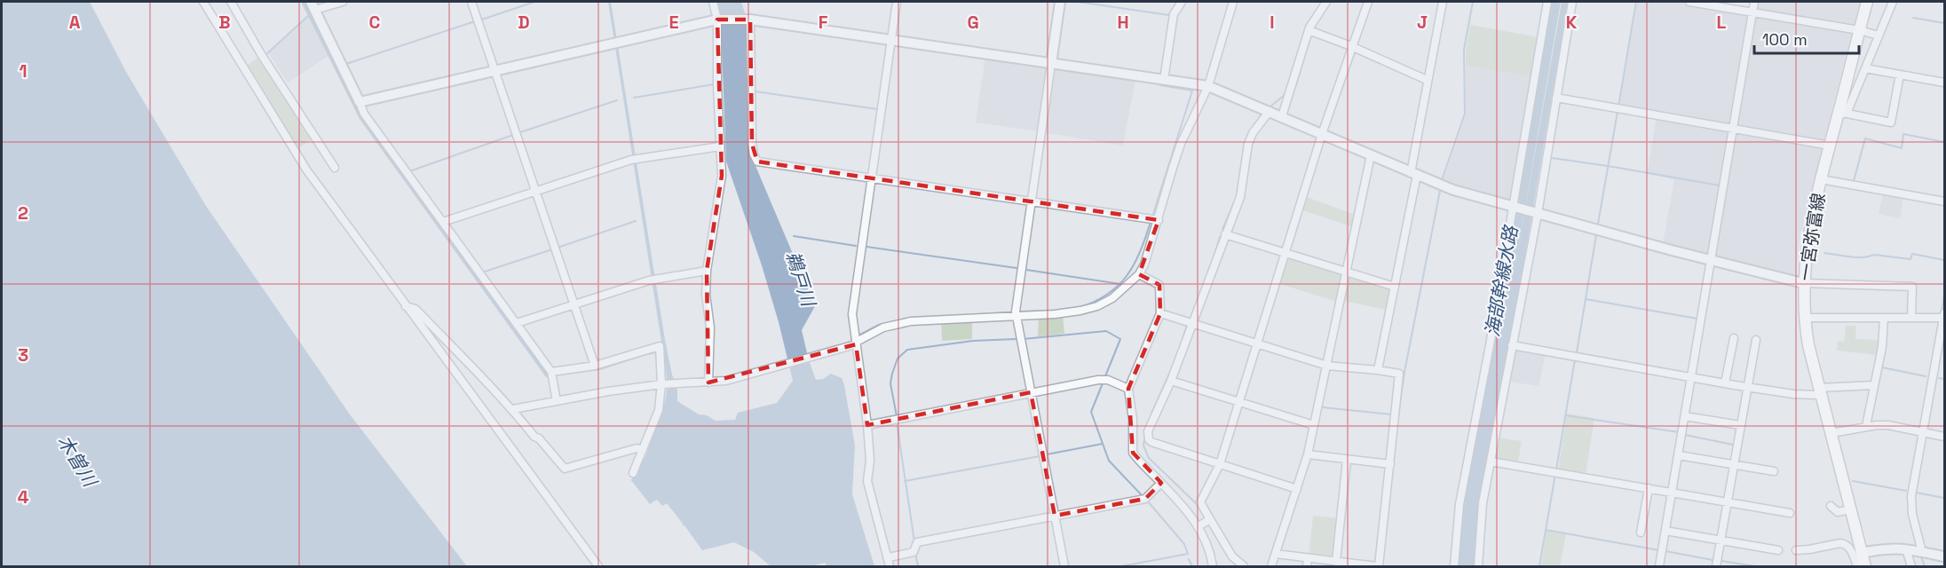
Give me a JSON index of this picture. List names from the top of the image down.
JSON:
{
  "streets": {
    "main road": ["一宮弥富線"]
  },
  "water": ["鵜戸川", "海部幹線水路", "木曽川"],
  "scale_bar": "100 m",
  "grid": {
    "columns": [
      "A",
      "B",
      "C",
      "D",
      "E",
      "F",
      "G",
      "H",
      "I",
      "J",
      "K",
      "L"
    ],
    "rows": [
      "1",
      "2",
      "3",
      "4"
    ]
  }
}
